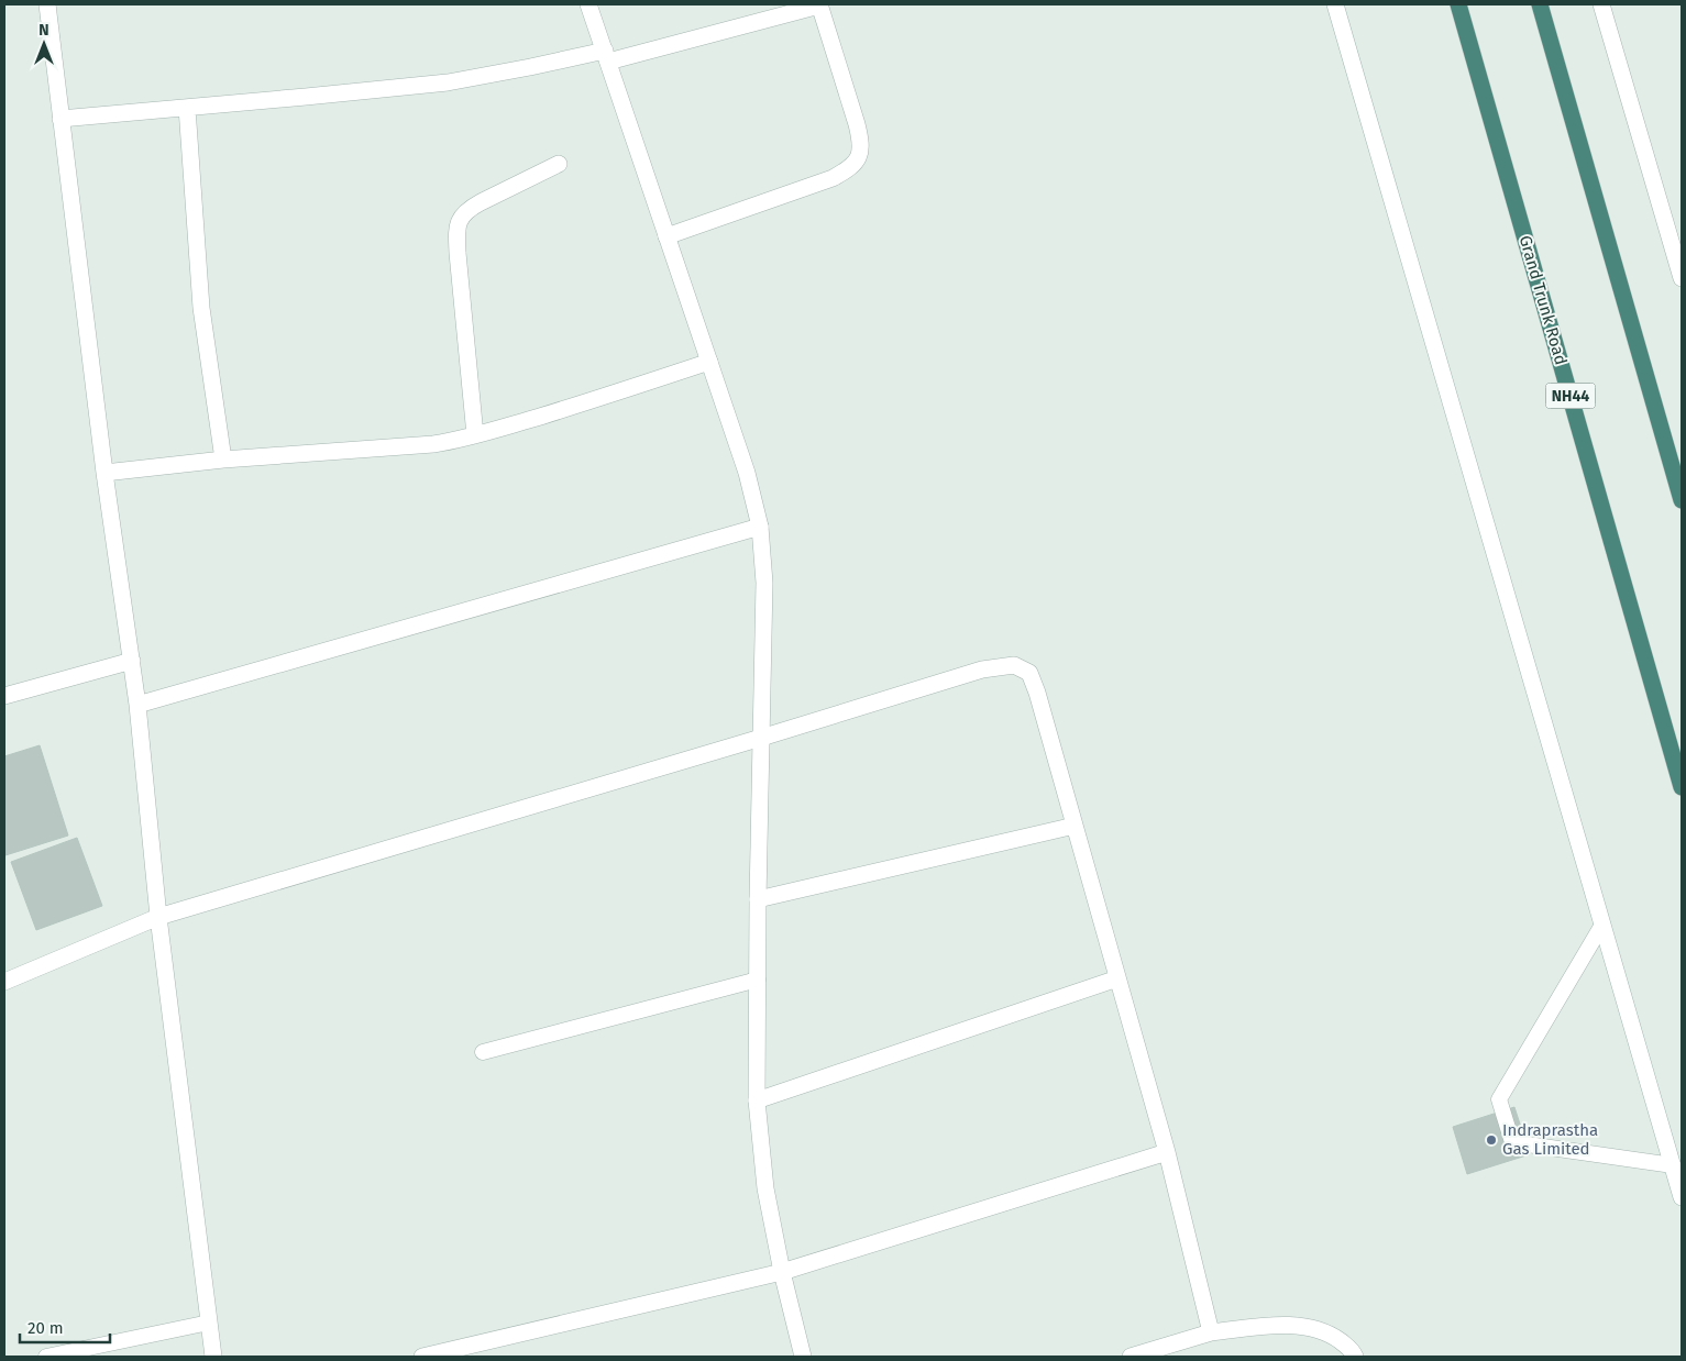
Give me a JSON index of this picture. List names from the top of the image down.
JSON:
{
  "streets": {
    "highway": ["Grand Trunk Road", "NH44"]
  },
  "places": ["Indraprastha Gas Limited"],
  "scale_bar": "20 m",
  "north": "top"
}
